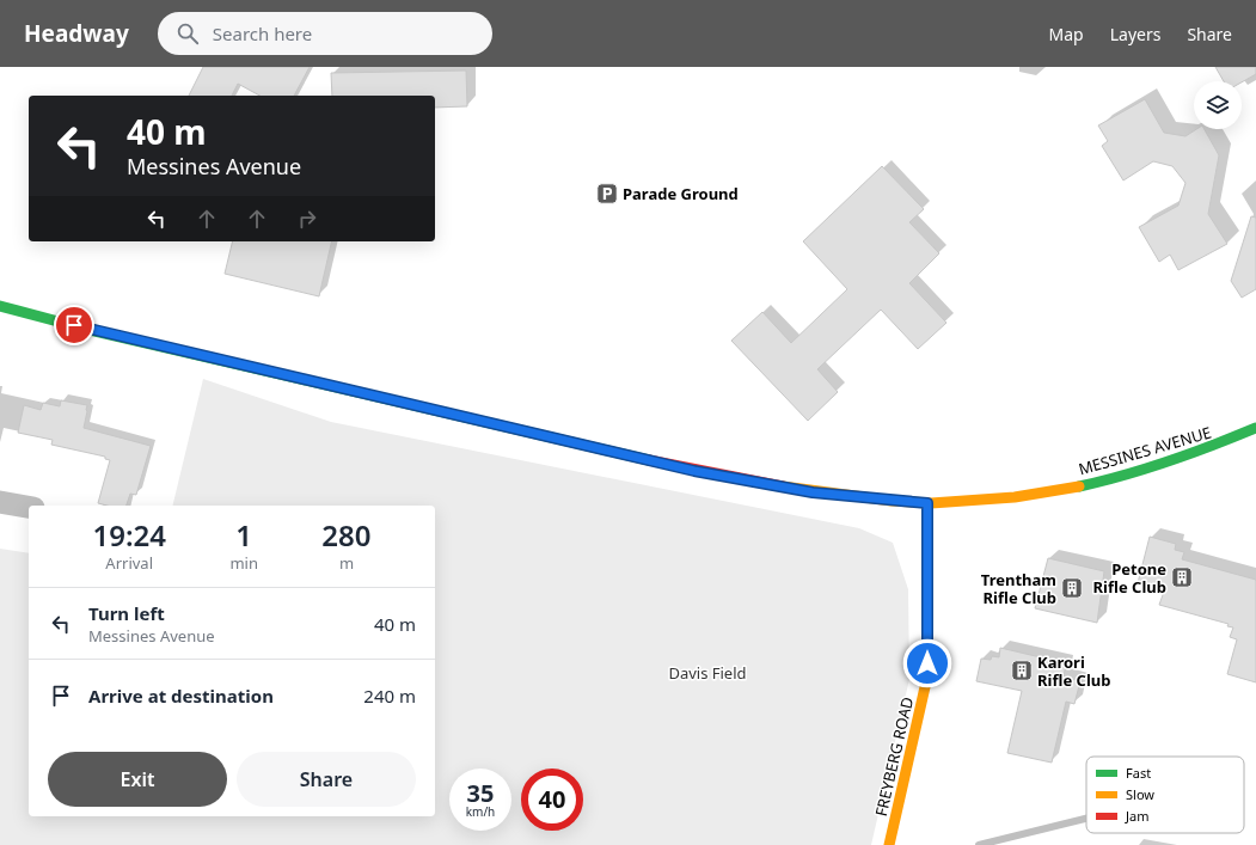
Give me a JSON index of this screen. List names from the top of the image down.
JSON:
{
  "streets": {
    "street": ["MESSINES AVENUE", "FREYBERG ROAD"]
  },
  "crossings": [
    ["MESSINES AVENUE", "FREYBERG ROAD"]
  ],
  "parks": ["Davis Field"],
  "places": {
    "parking": ["Parade Ground"],
    "building": ["Petone Rifle Club", "Trentham Rifle Club", "Karori Rifle Club"]
  },
  "legend": ["Fast", "Slow", "Jam"],
  "page": {
    "header": "Headway",
    "search": "Search here",
    "nav": ["Map", "Layers", "Share"],
    "turn": ["40 m", "Messines Avenue"],
    "eta": [
      "19:24",
      "Arrival",
      "1",
      "min",
      "280",
      "m"
    ],
    "list": [
      {
        "name": "Turn left",
        "note": "Messines Avenue",
        "value": "40 m"
      },
      {
        "name": "Arrive at destination",
        "value": "240 m"
      }
    ],
    "buttons": ["Exit", "Share"],
    "speed": "35 km/h",
    "limit": "40"
  }
}
